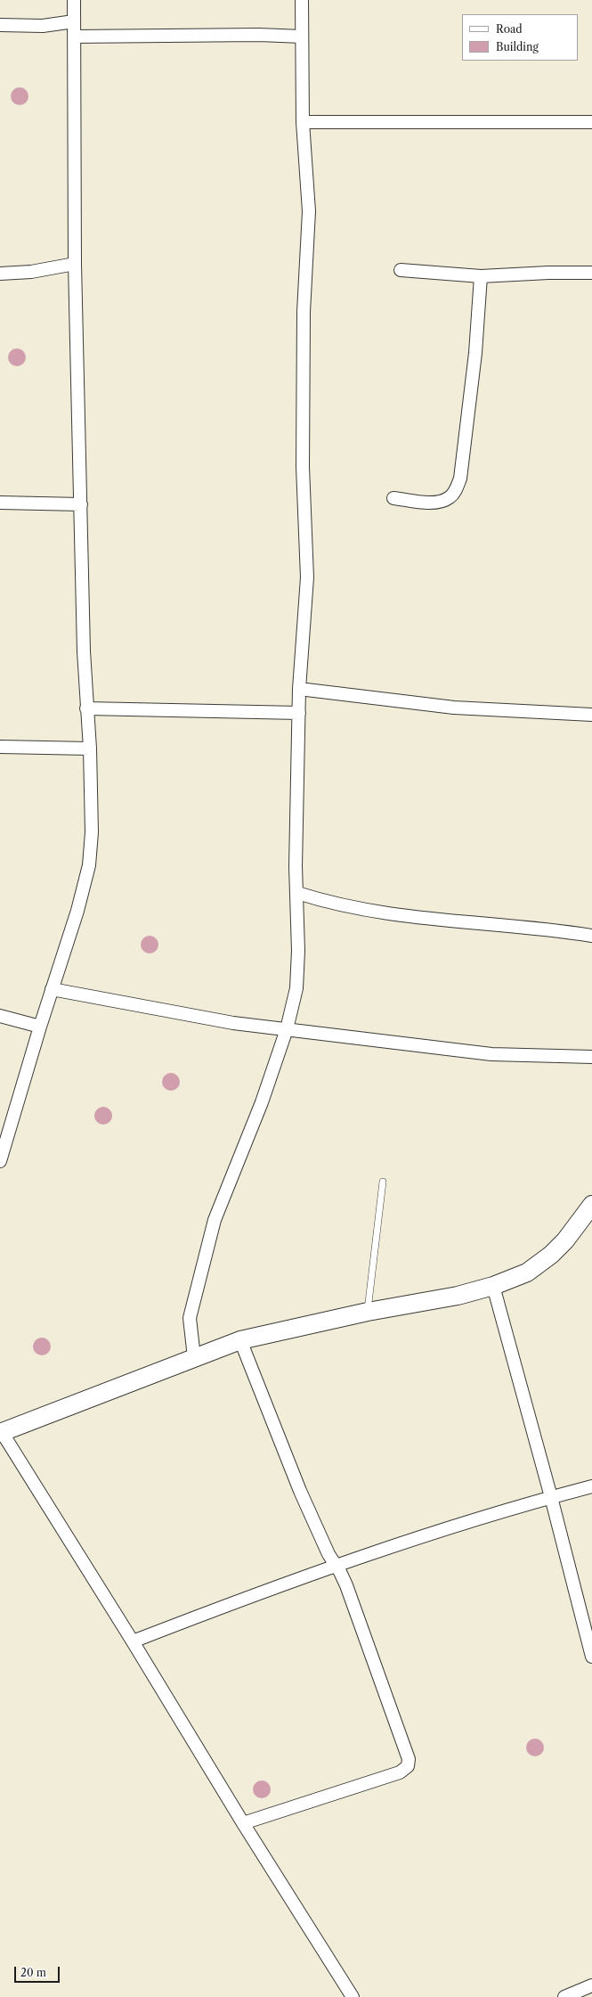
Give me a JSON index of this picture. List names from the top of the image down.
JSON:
{
  "legend": ["Road", "Building"],
  "scale_bar": "20 m"
}
